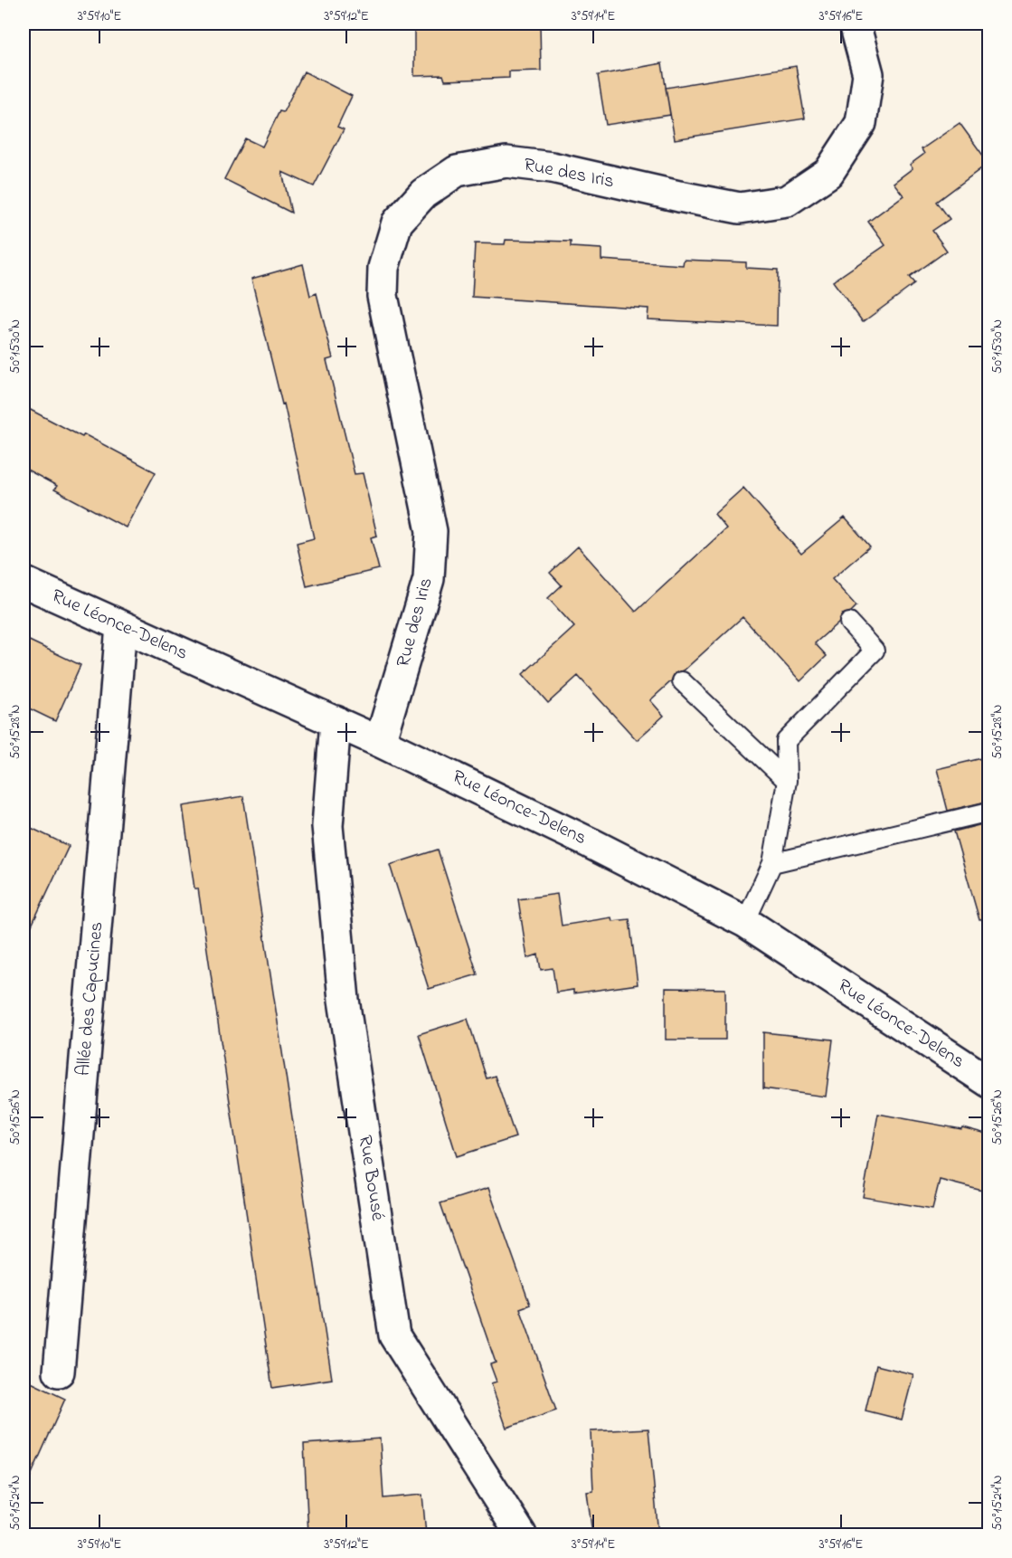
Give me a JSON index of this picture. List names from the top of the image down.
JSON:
{
  "streets": {
    "street": [
      "Rue des Iris",
      "Rue Léonce-Delens",
      "Allée des Capucines",
      "Rue Bousé"
    ]
  },
  "crossings": [
    ["Rue des Iris", "Rue Léonce-Delens"],
    ["Rue Léonce-Delens", "Allée des Capucines"],
    ["Rue Léonce-Delens", "Rue Bousé"]
  ],
  "coordinates": [
    "3°59'10\"E",
    "3°59'12\"E",
    "3°59'14\"E",
    "3°59'16\"E",
    "50°15'30\"N",
    "50°15'28\"N",
    "50°15'26\"N",
    "50°15'24\"N"
  ]
}
